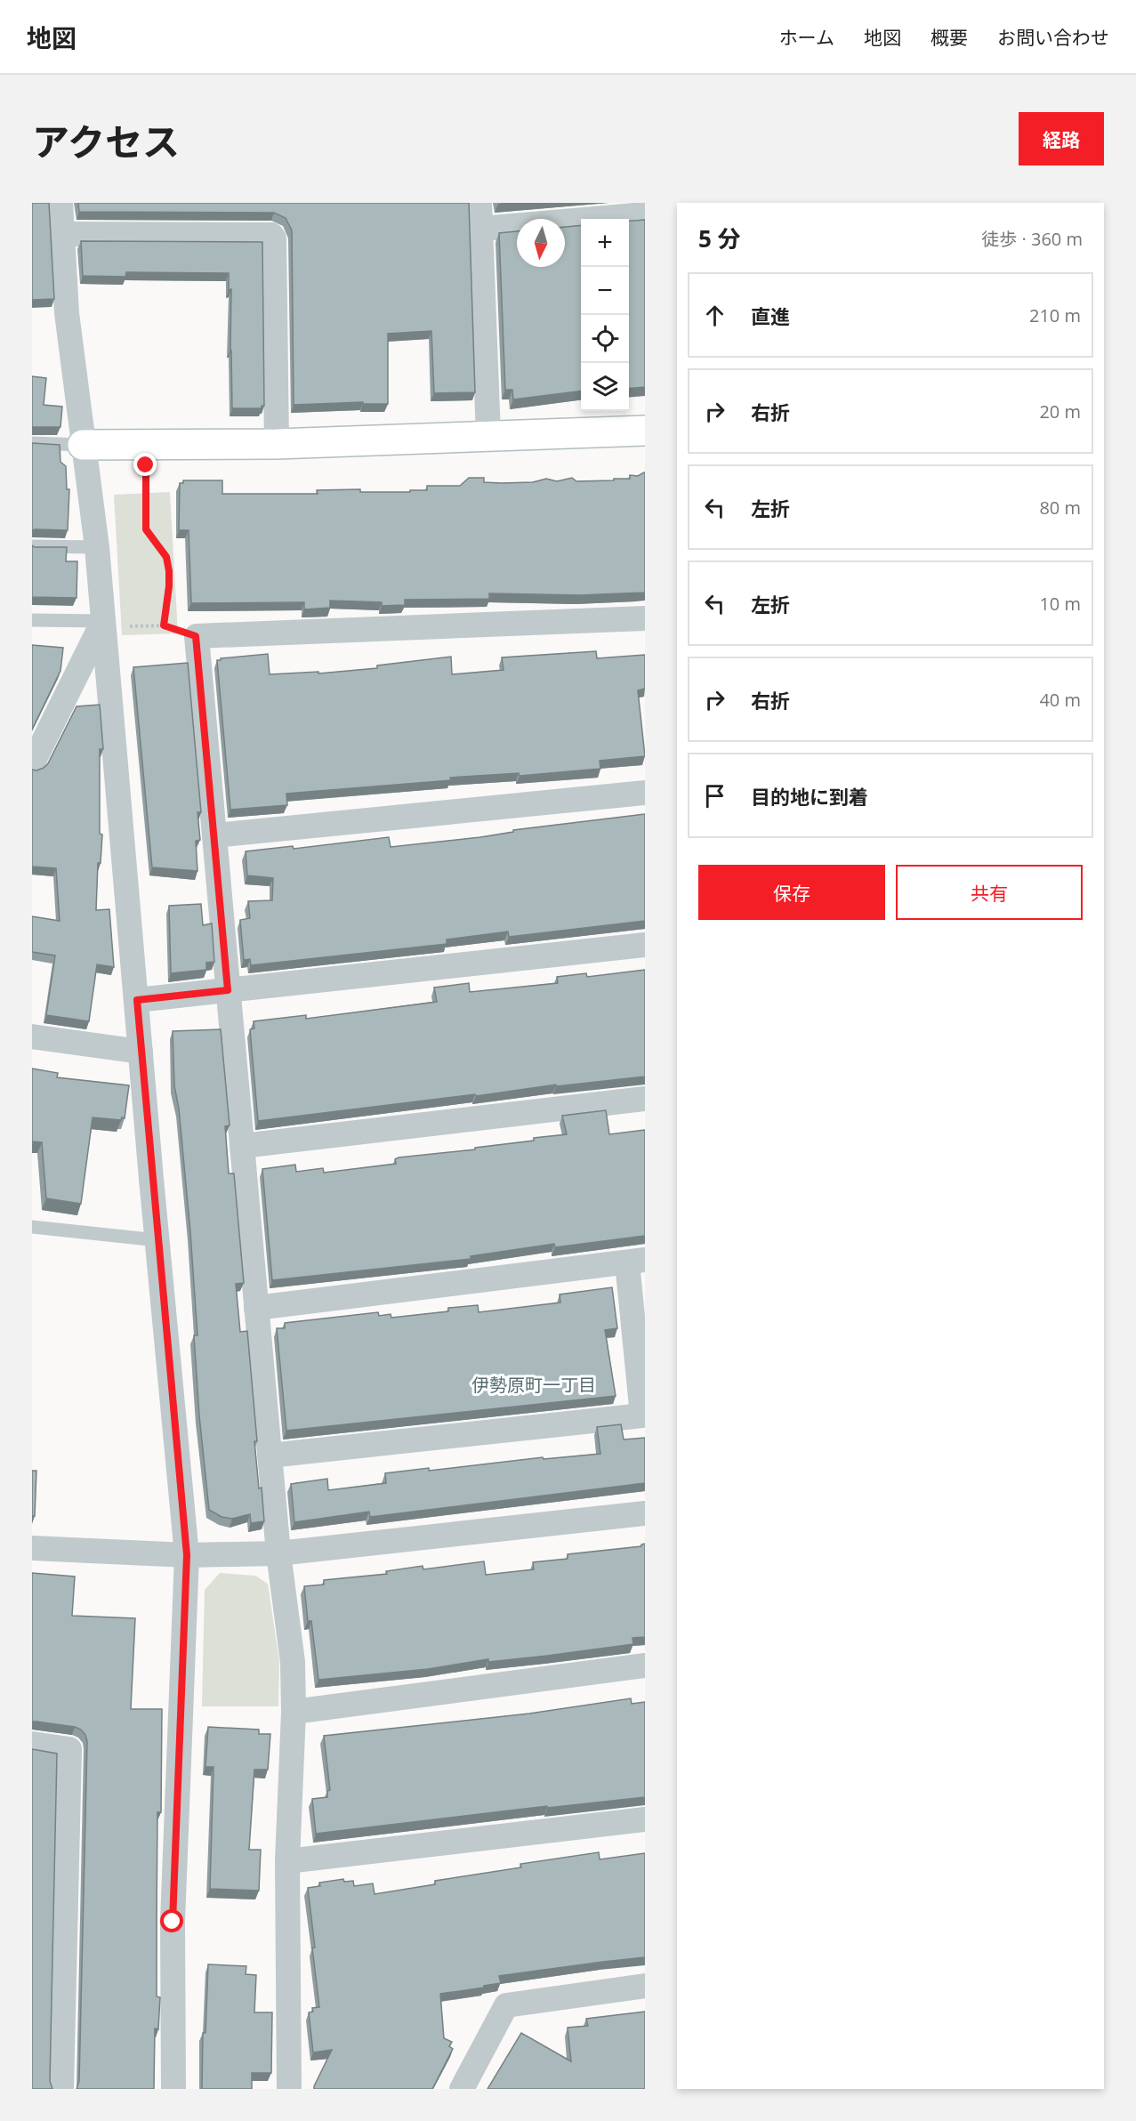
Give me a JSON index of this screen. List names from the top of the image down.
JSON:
{
  "districts": ["伊勢原町一丁目"],
  "north": "bottom",
  "page": {
    "header": "地図",
    "nav": [
      "ホーム",
      "地図",
      "概要",
      "お問い合わせ"
    ],
    "title": "アクセス",
    "buttons": [
      "経路",
      ["保存", "共有"]
    ],
    "heading": ["5 分", "徒歩 · 360 m"],
    "map_buttons": ["+", "−"],
    "list": [
      ["直進", "210 m"],
      ["右折", "20 m"],
      ["左折", "80 m"],
      ["左折", "10 m"],
      ["右折", "40 m"],
      "目的地に到着"
    ]
  }
}
